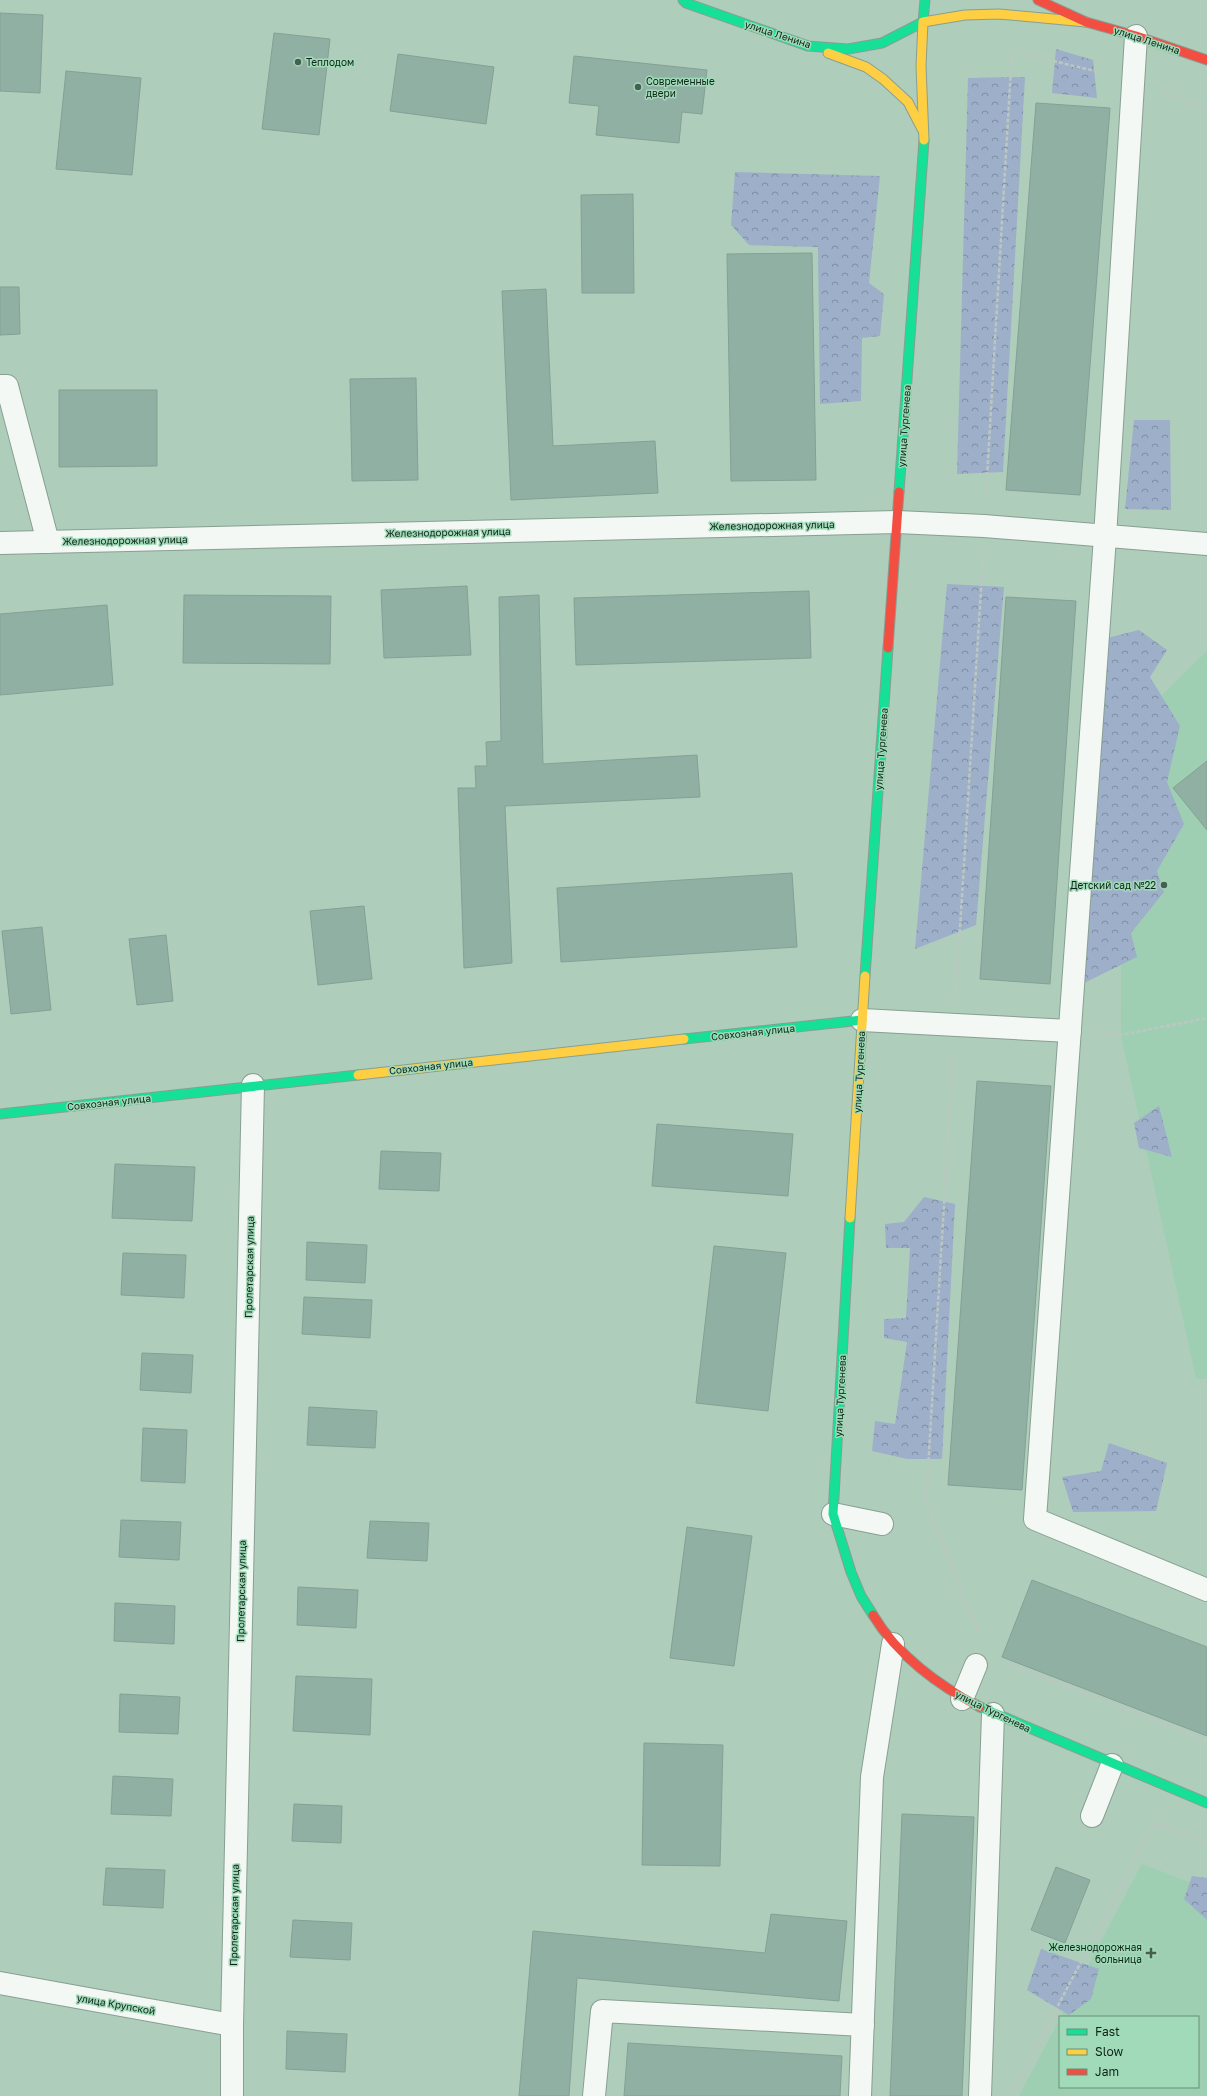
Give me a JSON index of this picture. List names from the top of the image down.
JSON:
{
  "streets": {
    "street": [
      "улица Ленина",
      "улица Тургенева",
      "Железнодорожная улица",
      "Совхозная улица",
      "Пролетарская улица",
      "улица Крупской"
    ]
  },
  "crossings": [
    ["улица Ленина", "улица Тургенева"],
    ["улица Тургенева", "Железнодорожная улица"],
    ["улица Тургенева", "Совхозная улица"],
    ["Совхозная улица", "Пролетарская улица"],
    ["Пролетарская улица", "улица Крупской"]
  ],
  "places": {
    "other": ["Теплодом", "Современные двери", "Детский сад №22"],
    "health": ["Железнодорожная больница"]
  },
  "legend": ["Fast", "Slow", "Jam"]
}
